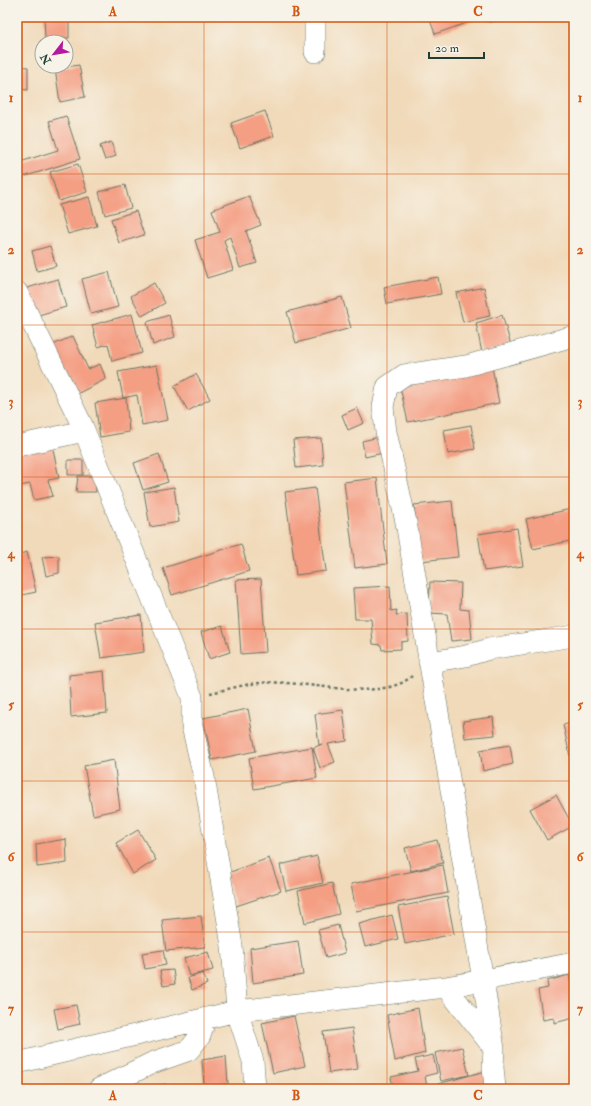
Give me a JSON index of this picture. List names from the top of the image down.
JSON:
{
  "scale_bar": "20 m",
  "north": "bottom left",
  "grid": {
    "columns": ["A", "B", "C"],
    "rows": [
      "1",
      "2",
      "3",
      "4",
      "5",
      "6",
      "7"
    ]
  }
}
